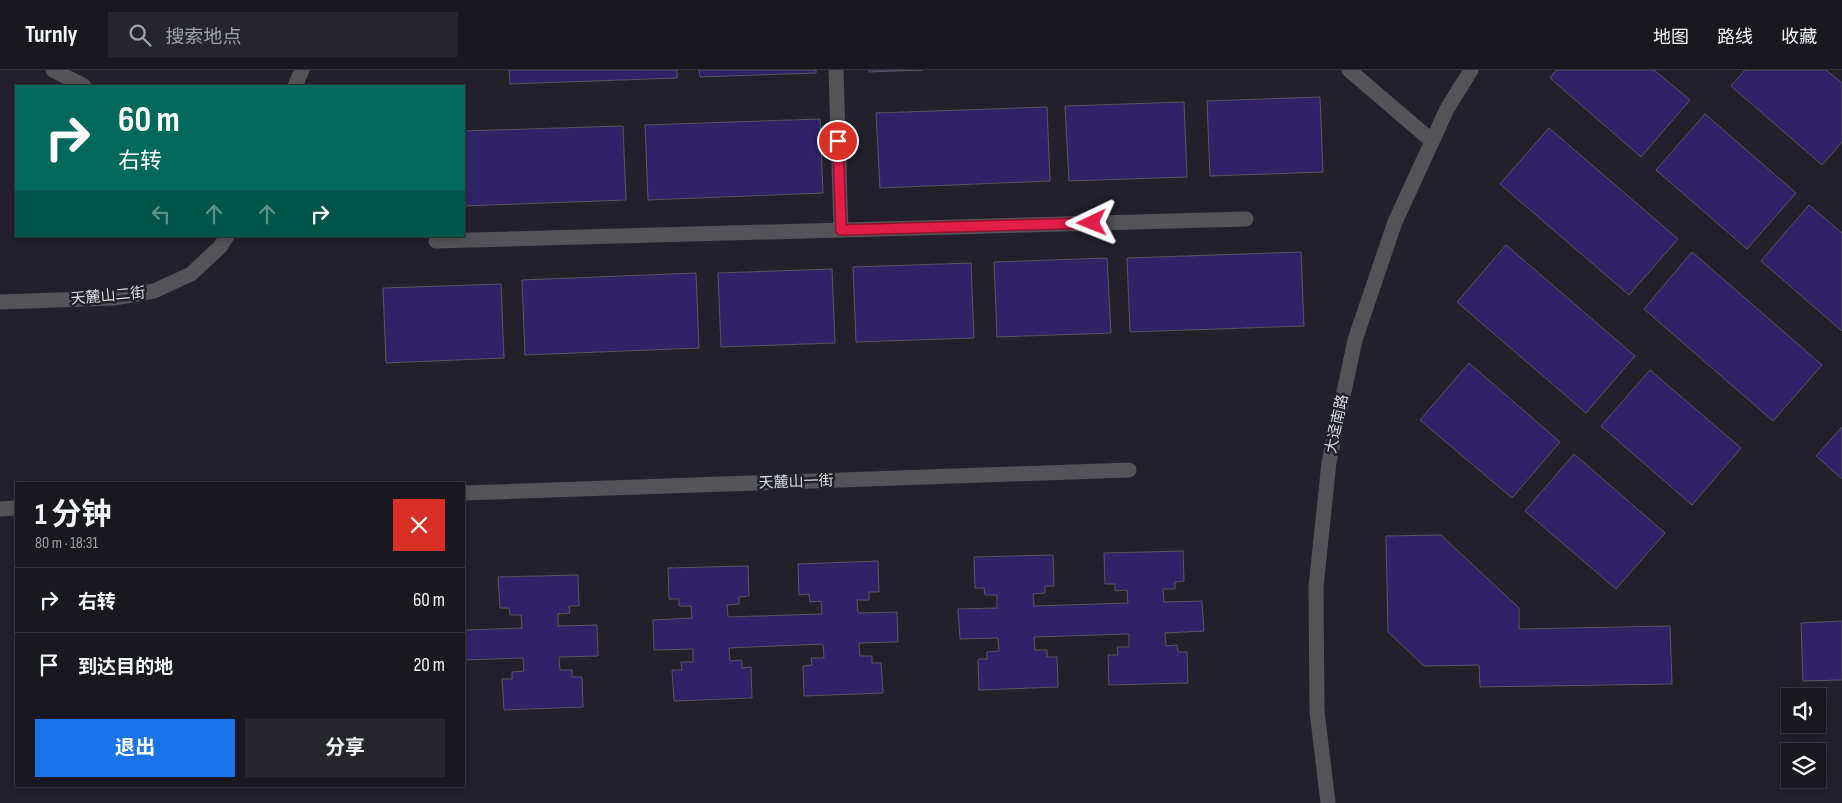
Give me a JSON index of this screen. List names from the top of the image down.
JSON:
{
  "streets": {
    "street": ["天麓山二街", "大迳南路", "天麓山一街"]
  },
  "page": {
    "header": "Turnly",
    "search": "搜索地点",
    "nav": ["地图", "路线", "收藏"],
    "turn": ["60 m", "右转"],
    "heading": ["1 分钟", "80 m · 18:31"],
    "list": [
      {
        "name": "右转",
        "value": "60 m"
      },
      {
        "name": "到达目的地",
        "value": "20 m"
      }
    ],
    "buttons": ["退出", "分享"]
  }
}
